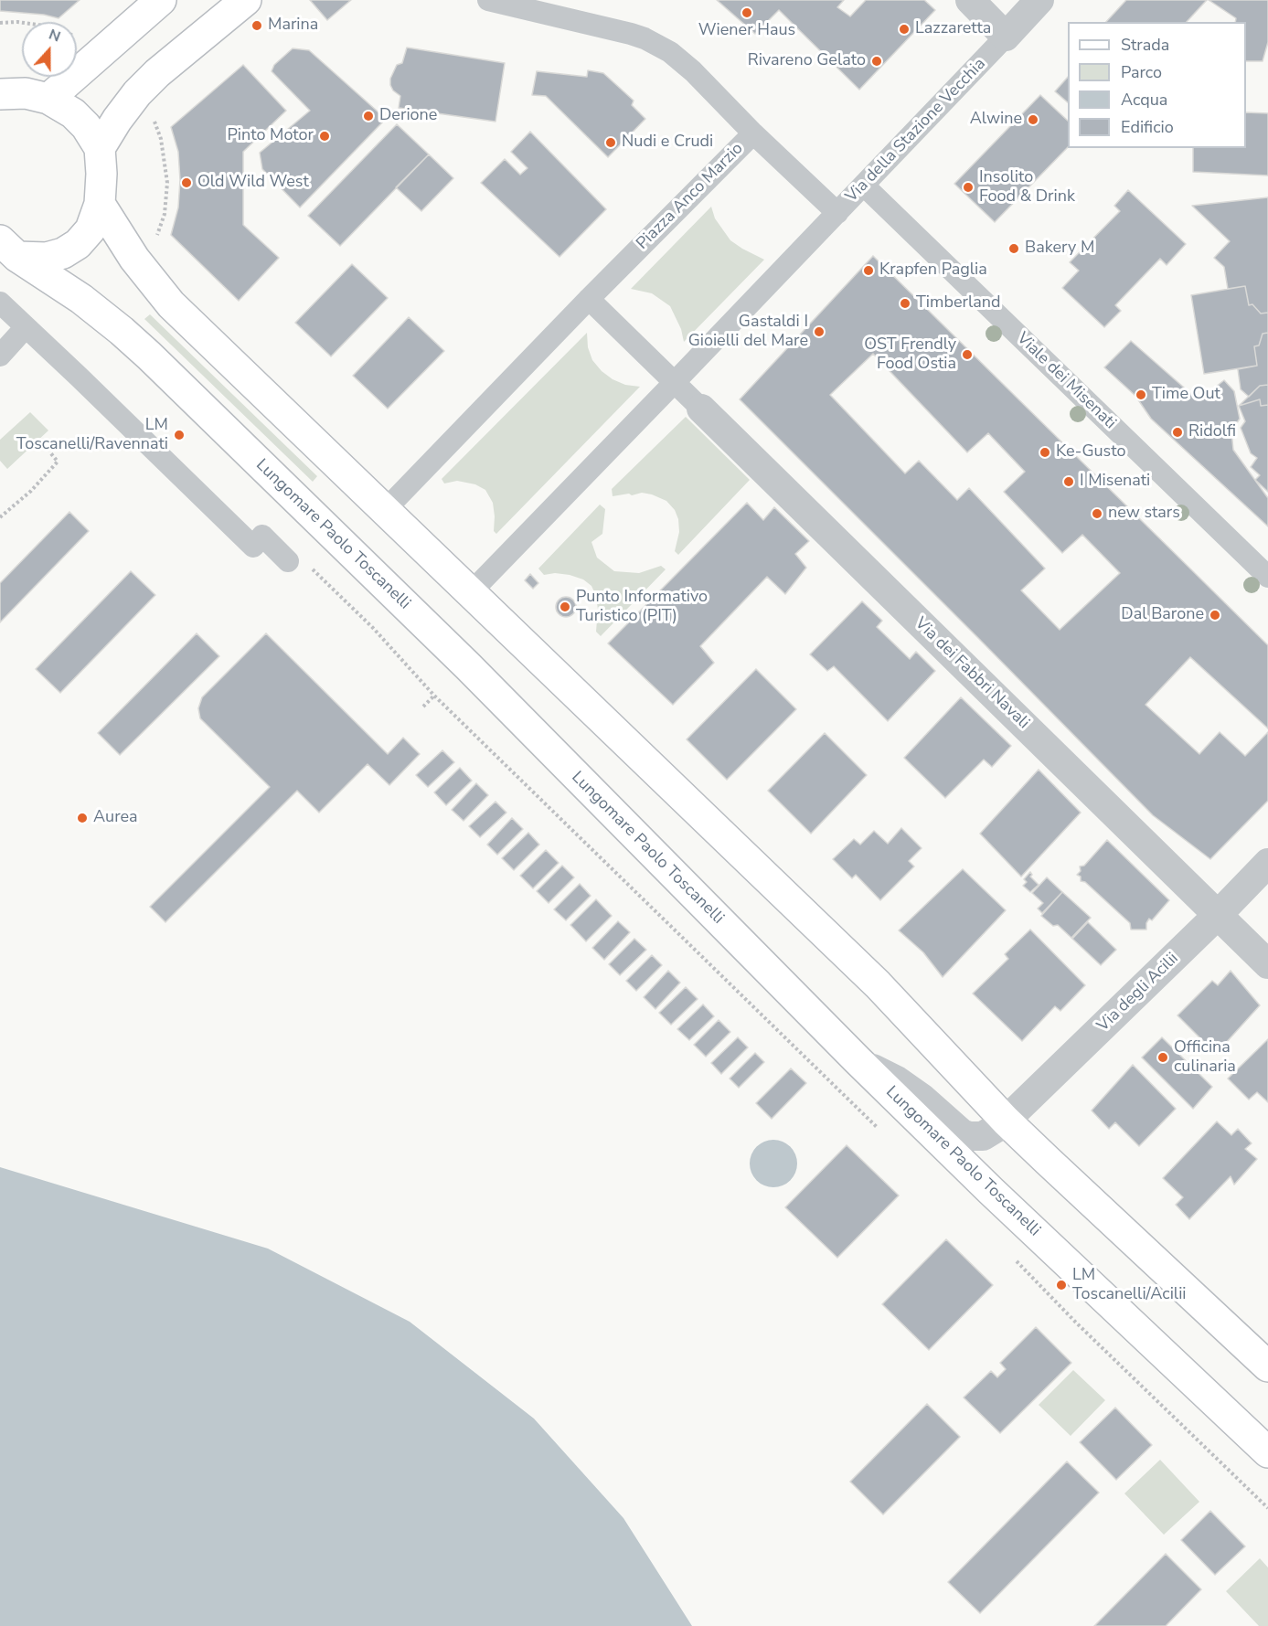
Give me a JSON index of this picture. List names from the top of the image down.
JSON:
{
  "streets": {
    "main road": ["Lungomare Paolo Toscanelli"],
    "street": [
      "Via della Stazione Vecchia",
      "Piazza Anco Marzio",
      "Viale dei Misenati",
      "Via dei Fabbri Navali",
      "Via degli Acilii"
    ]
  },
  "crossings": [
    ["Via della Stazione Vecchia", "Piazza Anco Marzio"],
    ["Via della Stazione Vecchia", "Viale dei Misenati"],
    ["Lungomare Paolo Toscanelli", "Via degli Acilii"],
    ["Via dei Fabbri Navali", "Via degli Acilii"]
  ],
  "places": [
    "Wiener Haus",
    "Marina",
    "Lazzaretta",
    "Rivareno Gelato",
    "Derione",
    "Alwine",
    "Pinto Motor",
    "Nudi e Crudi",
    "Old Wild West",
    "Insolito Food & Drink",
    "Bakery M",
    "Krapfen Paglia",
    "Timberland",
    "Gastaldi I Gioielli del Mare",
    "OST Frendly Food Ostia",
    "Time Out",
    "Ridolfi",
    "LM Toscanelli/Ravennati",
    "Ke-Gusto",
    "I Misenati",
    "new stars",
    "Punto Informativo Turistico (PIT)",
    "Dal Barone",
    "Aurea",
    "Officina culinaria",
    "LM Toscanelli/Acilii"
  ],
  "legend": [
    "Strada",
    "Parco",
    "Acqua",
    "Edificio"
  ],
  "north": "top"
}
